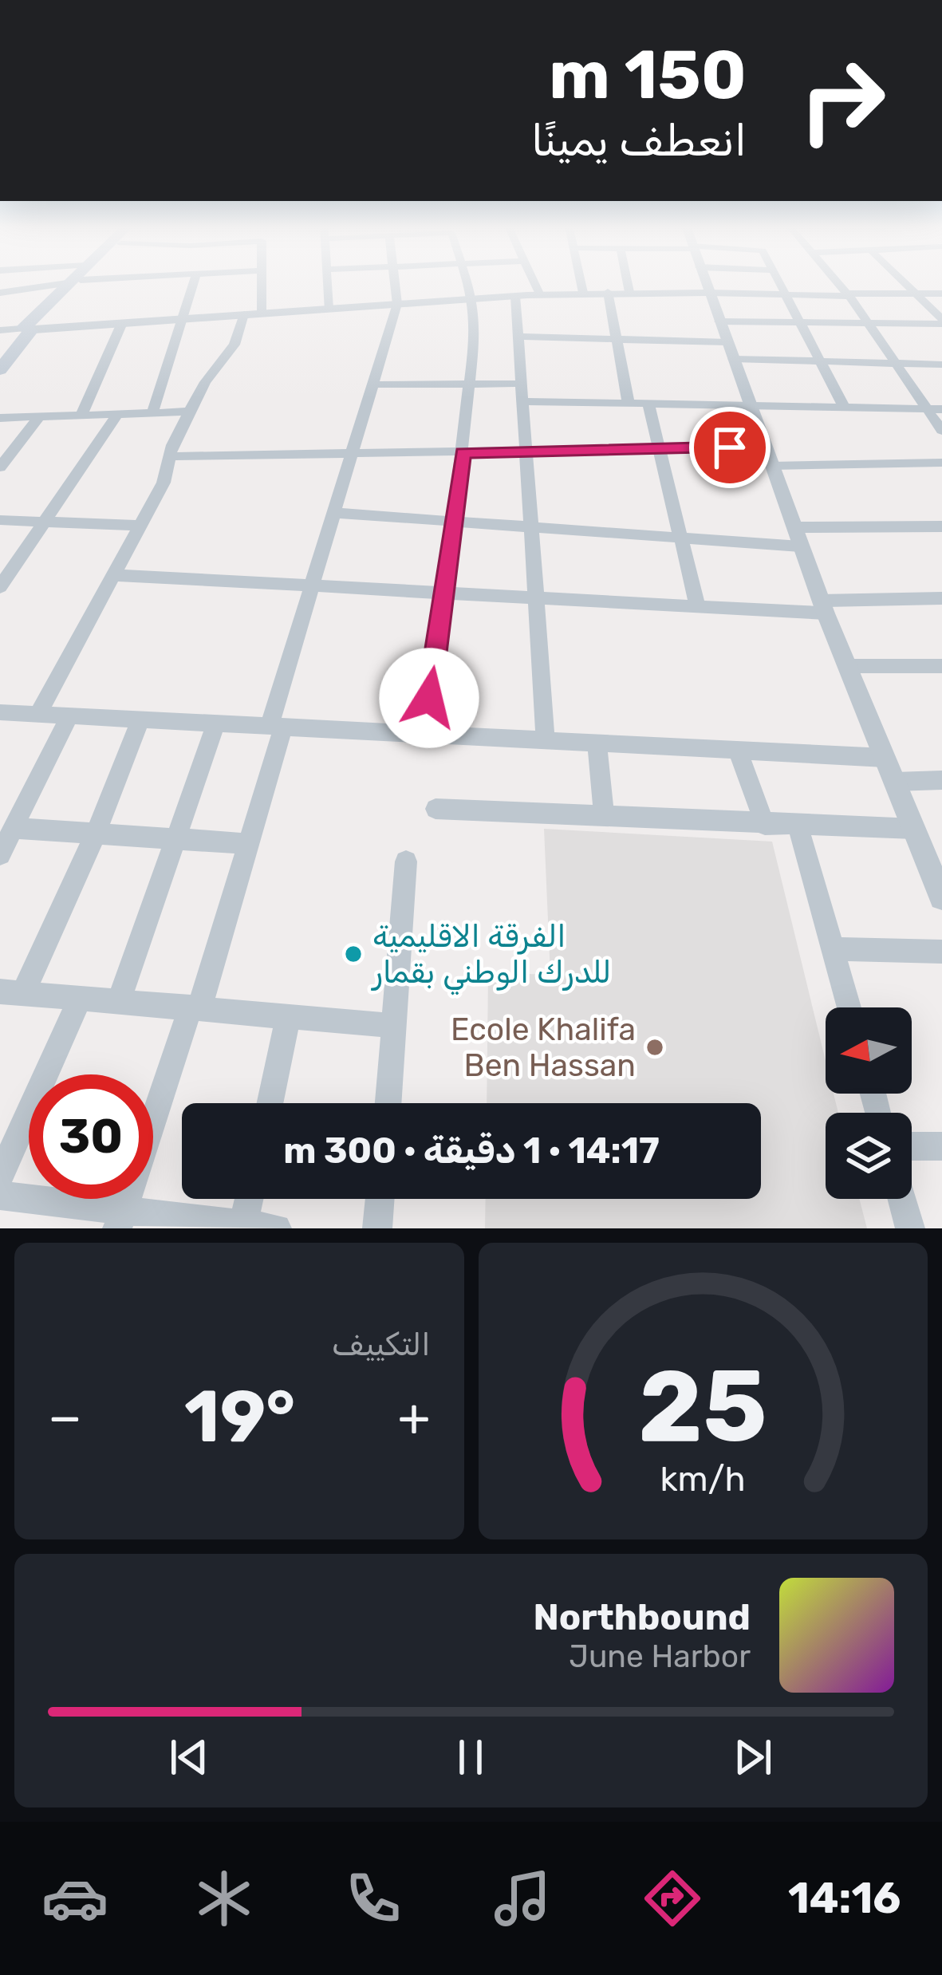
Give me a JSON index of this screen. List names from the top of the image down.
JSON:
{
  "places": ["الفرقة الاقليمية للدرك الوطني بقمار", "Ecole Khalifa Ben Hassan"],
  "north": "left",
  "page": {
    "turn": ["150 m", "انعطف يمينًا"],
    "limit": "30",
    "trip": "14:17 · 1 دقيقة · 300 m",
    "tile": "التكييف",
    "heat": ["−", "19°", "+"],
    "song": ["Northbound", "June Harbor"],
    "tabs": "14:16",
    "gauge": ["25", "km/h"]
  }
}
